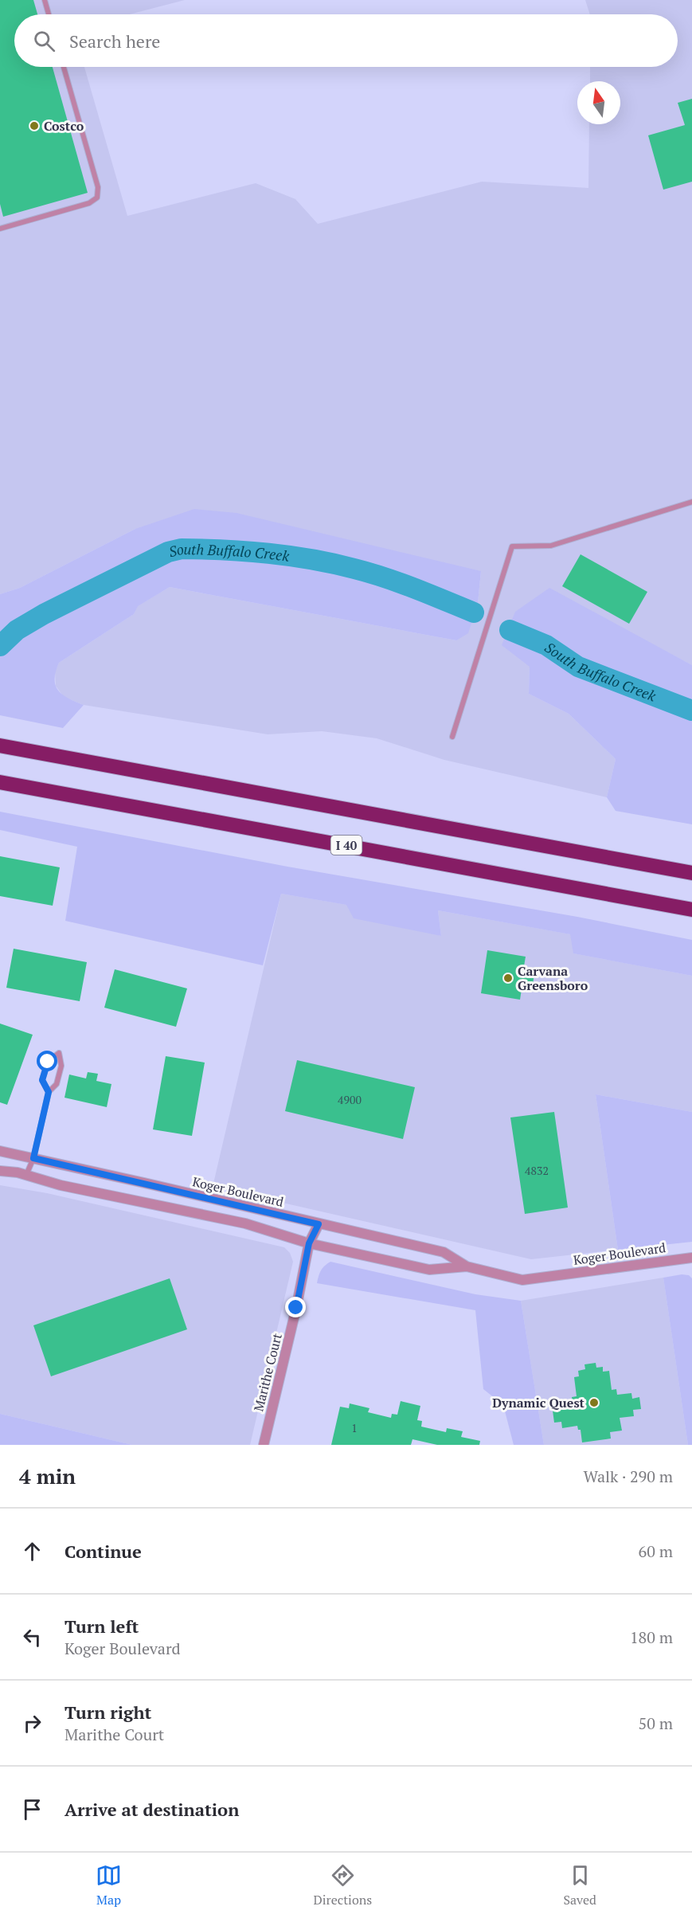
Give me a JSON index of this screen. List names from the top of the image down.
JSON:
{
  "streets": {
    "highway": ["I 40"],
    "street": ["Koger Boulevard", "Marithe Court"]
  },
  "crossings": [
    ["Koger Boulevard", "Marithe Court"]
  ],
  "water": ["South Buffalo Creek"],
  "places": ["Costco", "Carvana Greensboro", "Dynamic Quest"],
  "house_numbers": ["4900", "4832", "1"],
  "north": "top",
  "page": {
    "search": "Search here",
    "heading": ["4 min", "Walk · 290 m"],
    "list": [
      ["Continue", "60 m"],
      ["Turn left", "Koger Boulevard", "180 m"],
      ["Turn right", "Marithe Court", "50 m"],
      "Arrive at destination"
    ],
    "nav": ["Map", "Directions", "Saved"]
  }
}
